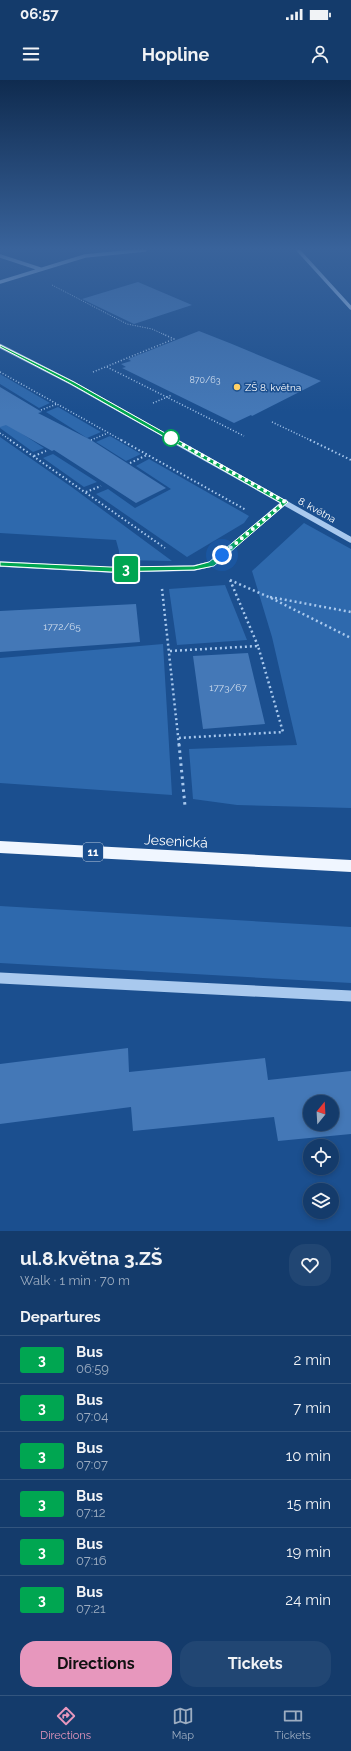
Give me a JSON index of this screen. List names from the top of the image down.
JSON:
{
  "streets": {
    "main road": ["Jesenická", "11"],
    "street": ["8. května"]
  },
  "places": ["ZŠ 8. května"],
  "lines": ["bus line 3"],
  "house_numbers": ["870/63", "1772/65", "1773/67"],
  "north": "top",
  "page": {
    "status": "06:57",
    "header": "Hopline",
    "on_map": "3",
    "heading": [
      ["ul.8.května 3.ZŠ", "Walk · 1 min · 70 m"],
      "Departures"
    ],
    "list": [
      {
        "mark": "3",
        "name": "Bus",
        "note": "06:59",
        "value": "2 min"
      },
      {
        "mark": "3",
        "name": "Bus",
        "note": "07:04",
        "value": "7 min"
      },
      {
        "mark": "3",
        "name": "Bus",
        "note": "07:07",
        "value": "10 min"
      },
      {
        "mark": "3",
        "name": "Bus",
        "note": "07:12",
        "value": "15 min"
      },
      {
        "mark": "3",
        "name": "Bus",
        "note": "07:16",
        "value": "19 min"
      },
      {
        "mark": "3",
        "name": "Bus",
        "note": "07:21",
        "value": "24 min"
      }
    ],
    "buttons": ["Directions", "Tickets"],
    "tabs": ["Directions", "Map", "Tickets"]
  }
}
